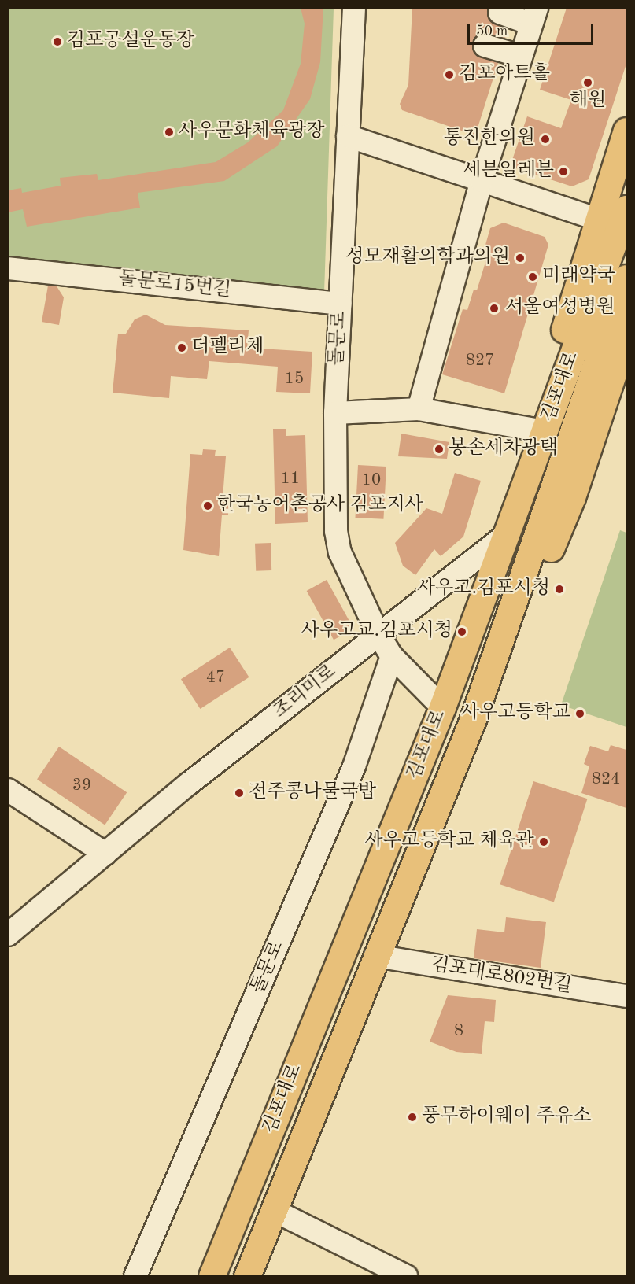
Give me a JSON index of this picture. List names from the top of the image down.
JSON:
{
  "streets": {
    "main road": ["김포대로"],
    "street": [
      "돌문로15번길",
      "돌문로",
      "조리미로",
      "김포대로802번길"
    ]
  },
  "crossings": [
    ["돌문로15번길", "돌문로"],
    ["돌문로", "김포대로"],
    ["돌문로", "조리미로"],
    ["김포대로", "조리미로"],
    ["김포대로", "김포대로802번길"]
  ],
  "places": [
    "김포공설운동장",
    "김포아트홀",
    "해원",
    "사우문화체육광장",
    "통진한의원",
    "세븐일레븐",
    "성모재활의학과의원",
    "미래약국",
    "서울여성병원",
    "더펠리체",
    "봉손세차광택",
    "한국농어촌공사 김포지사",
    "사우고.김포시청",
    "사우고교.김포시청",
    "사우고등학교",
    "전주콩나물국밥",
    "사우고등학교 체육관",
    "풍무하이웨이 주유소"
  ],
  "house_numbers": [
    "827",
    "15",
    "11",
    "10",
    "47",
    "824",
    "39",
    "8"
  ],
  "scale_bar": "50 m"
}
